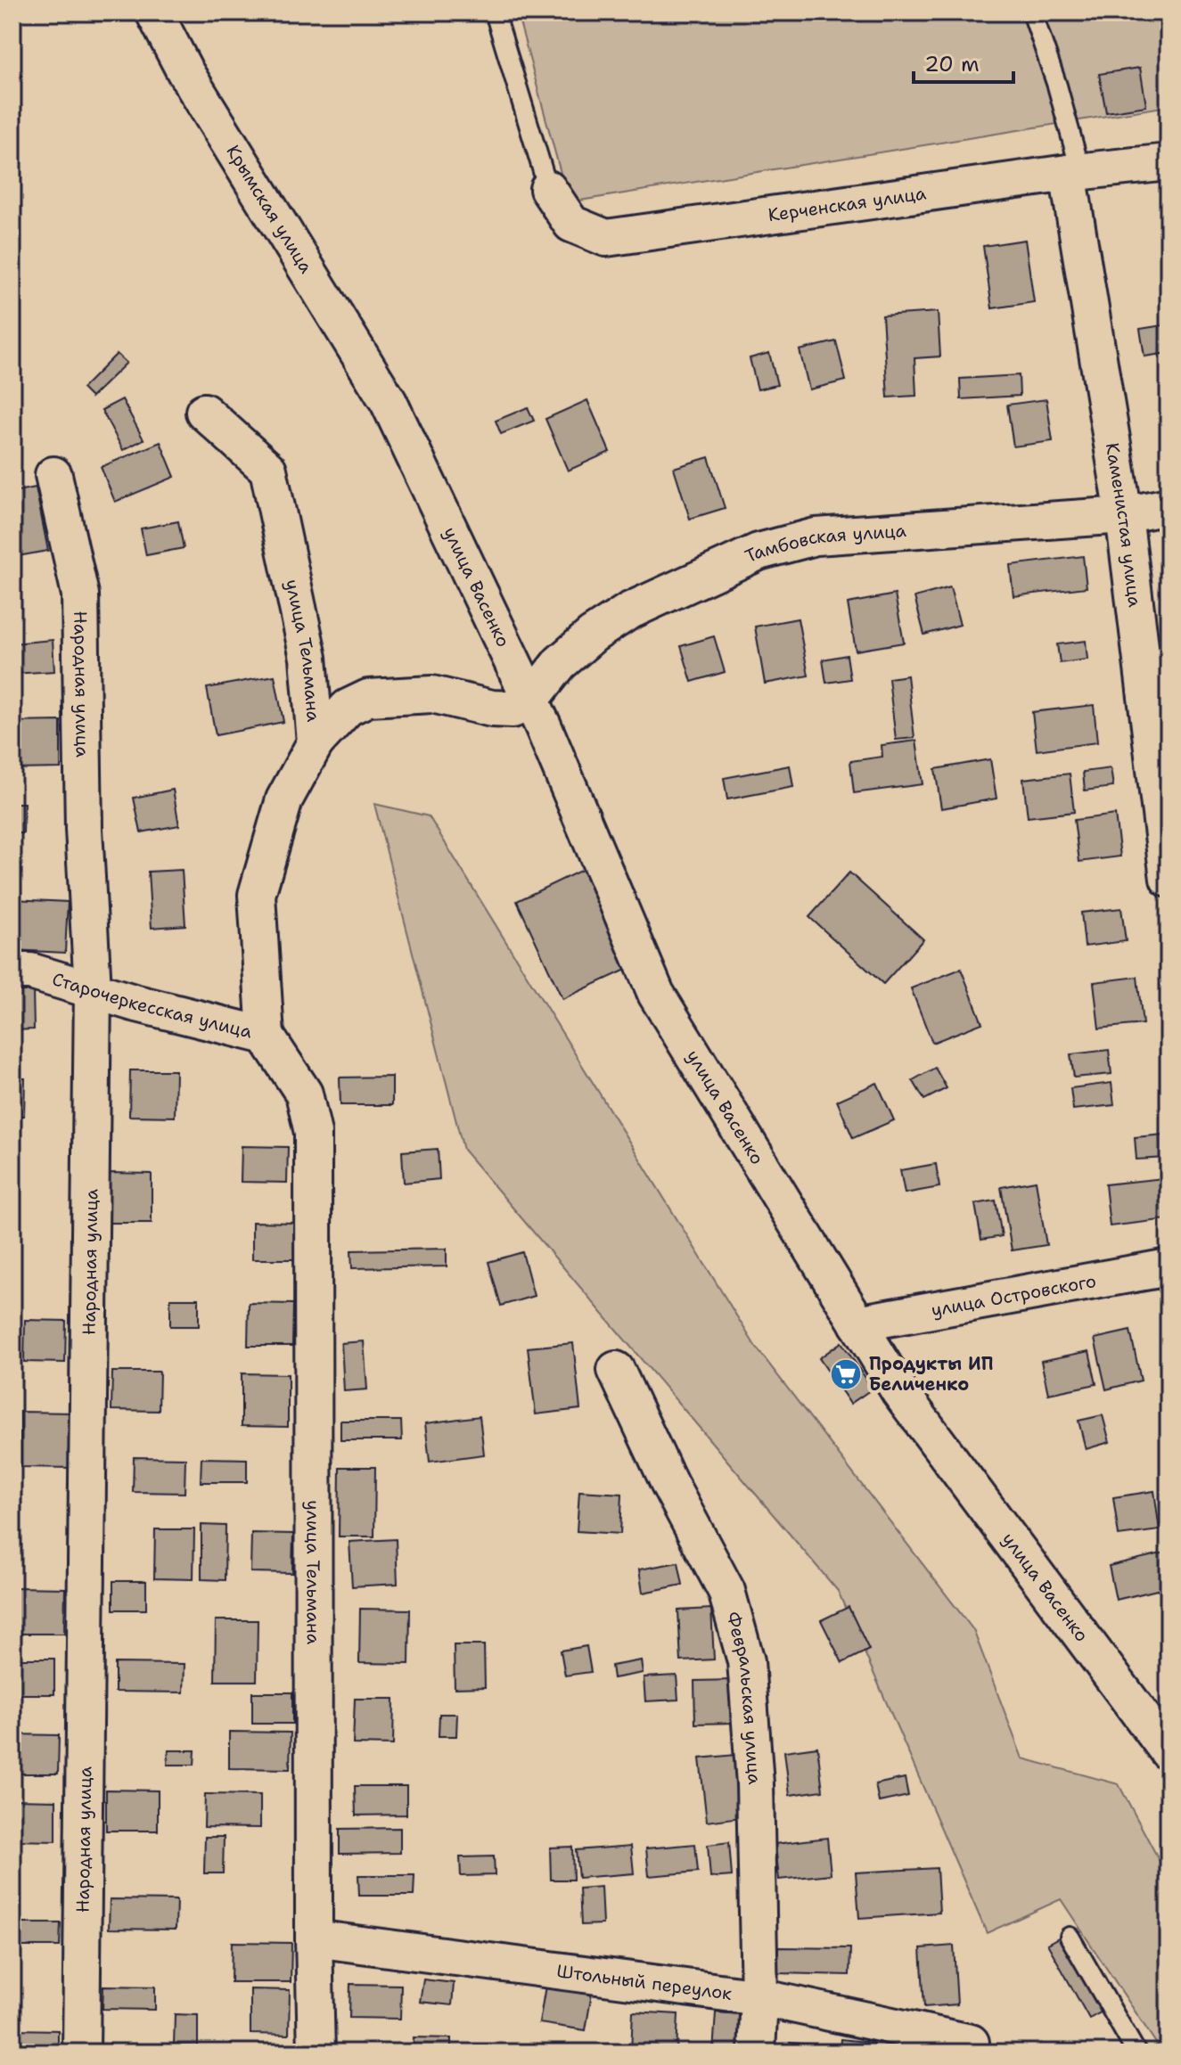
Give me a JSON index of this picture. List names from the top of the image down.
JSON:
{
  "streets": {
    "street": [
      "Керченская улица",
      "Крымская улица",
      "Каменистая улица",
      "Тамбовская улица",
      "улица Васенко",
      "улица Тельмана",
      "Народная улица",
      "Старочеркесская улица",
      "улица Островского",
      "Февральская улица",
      "Штольный переулок"
    ]
  },
  "crossings": [
    ["Керченская улица", "Каменистая улица"],
    ["Крымская улица", "улица Васенко"],
    ["Каменистая улица", "Тамбовская улица"],
    ["Тамбовская улица", "улица Васенко"],
    ["улица Васенко", "улица Островского"],
    ["улица Тельмана", "Старочеркесская улица"],
    ["улица Тельмана", "Штольный переулок"],
    ["Народная улица", "Старочеркесская улица"],
    ["Февральская улица", "Штольный переулок"]
  ],
  "places": {
    "supermarket": ["Продукты ИП Беличенко"]
  },
  "scale_bar": "20 m"
}
